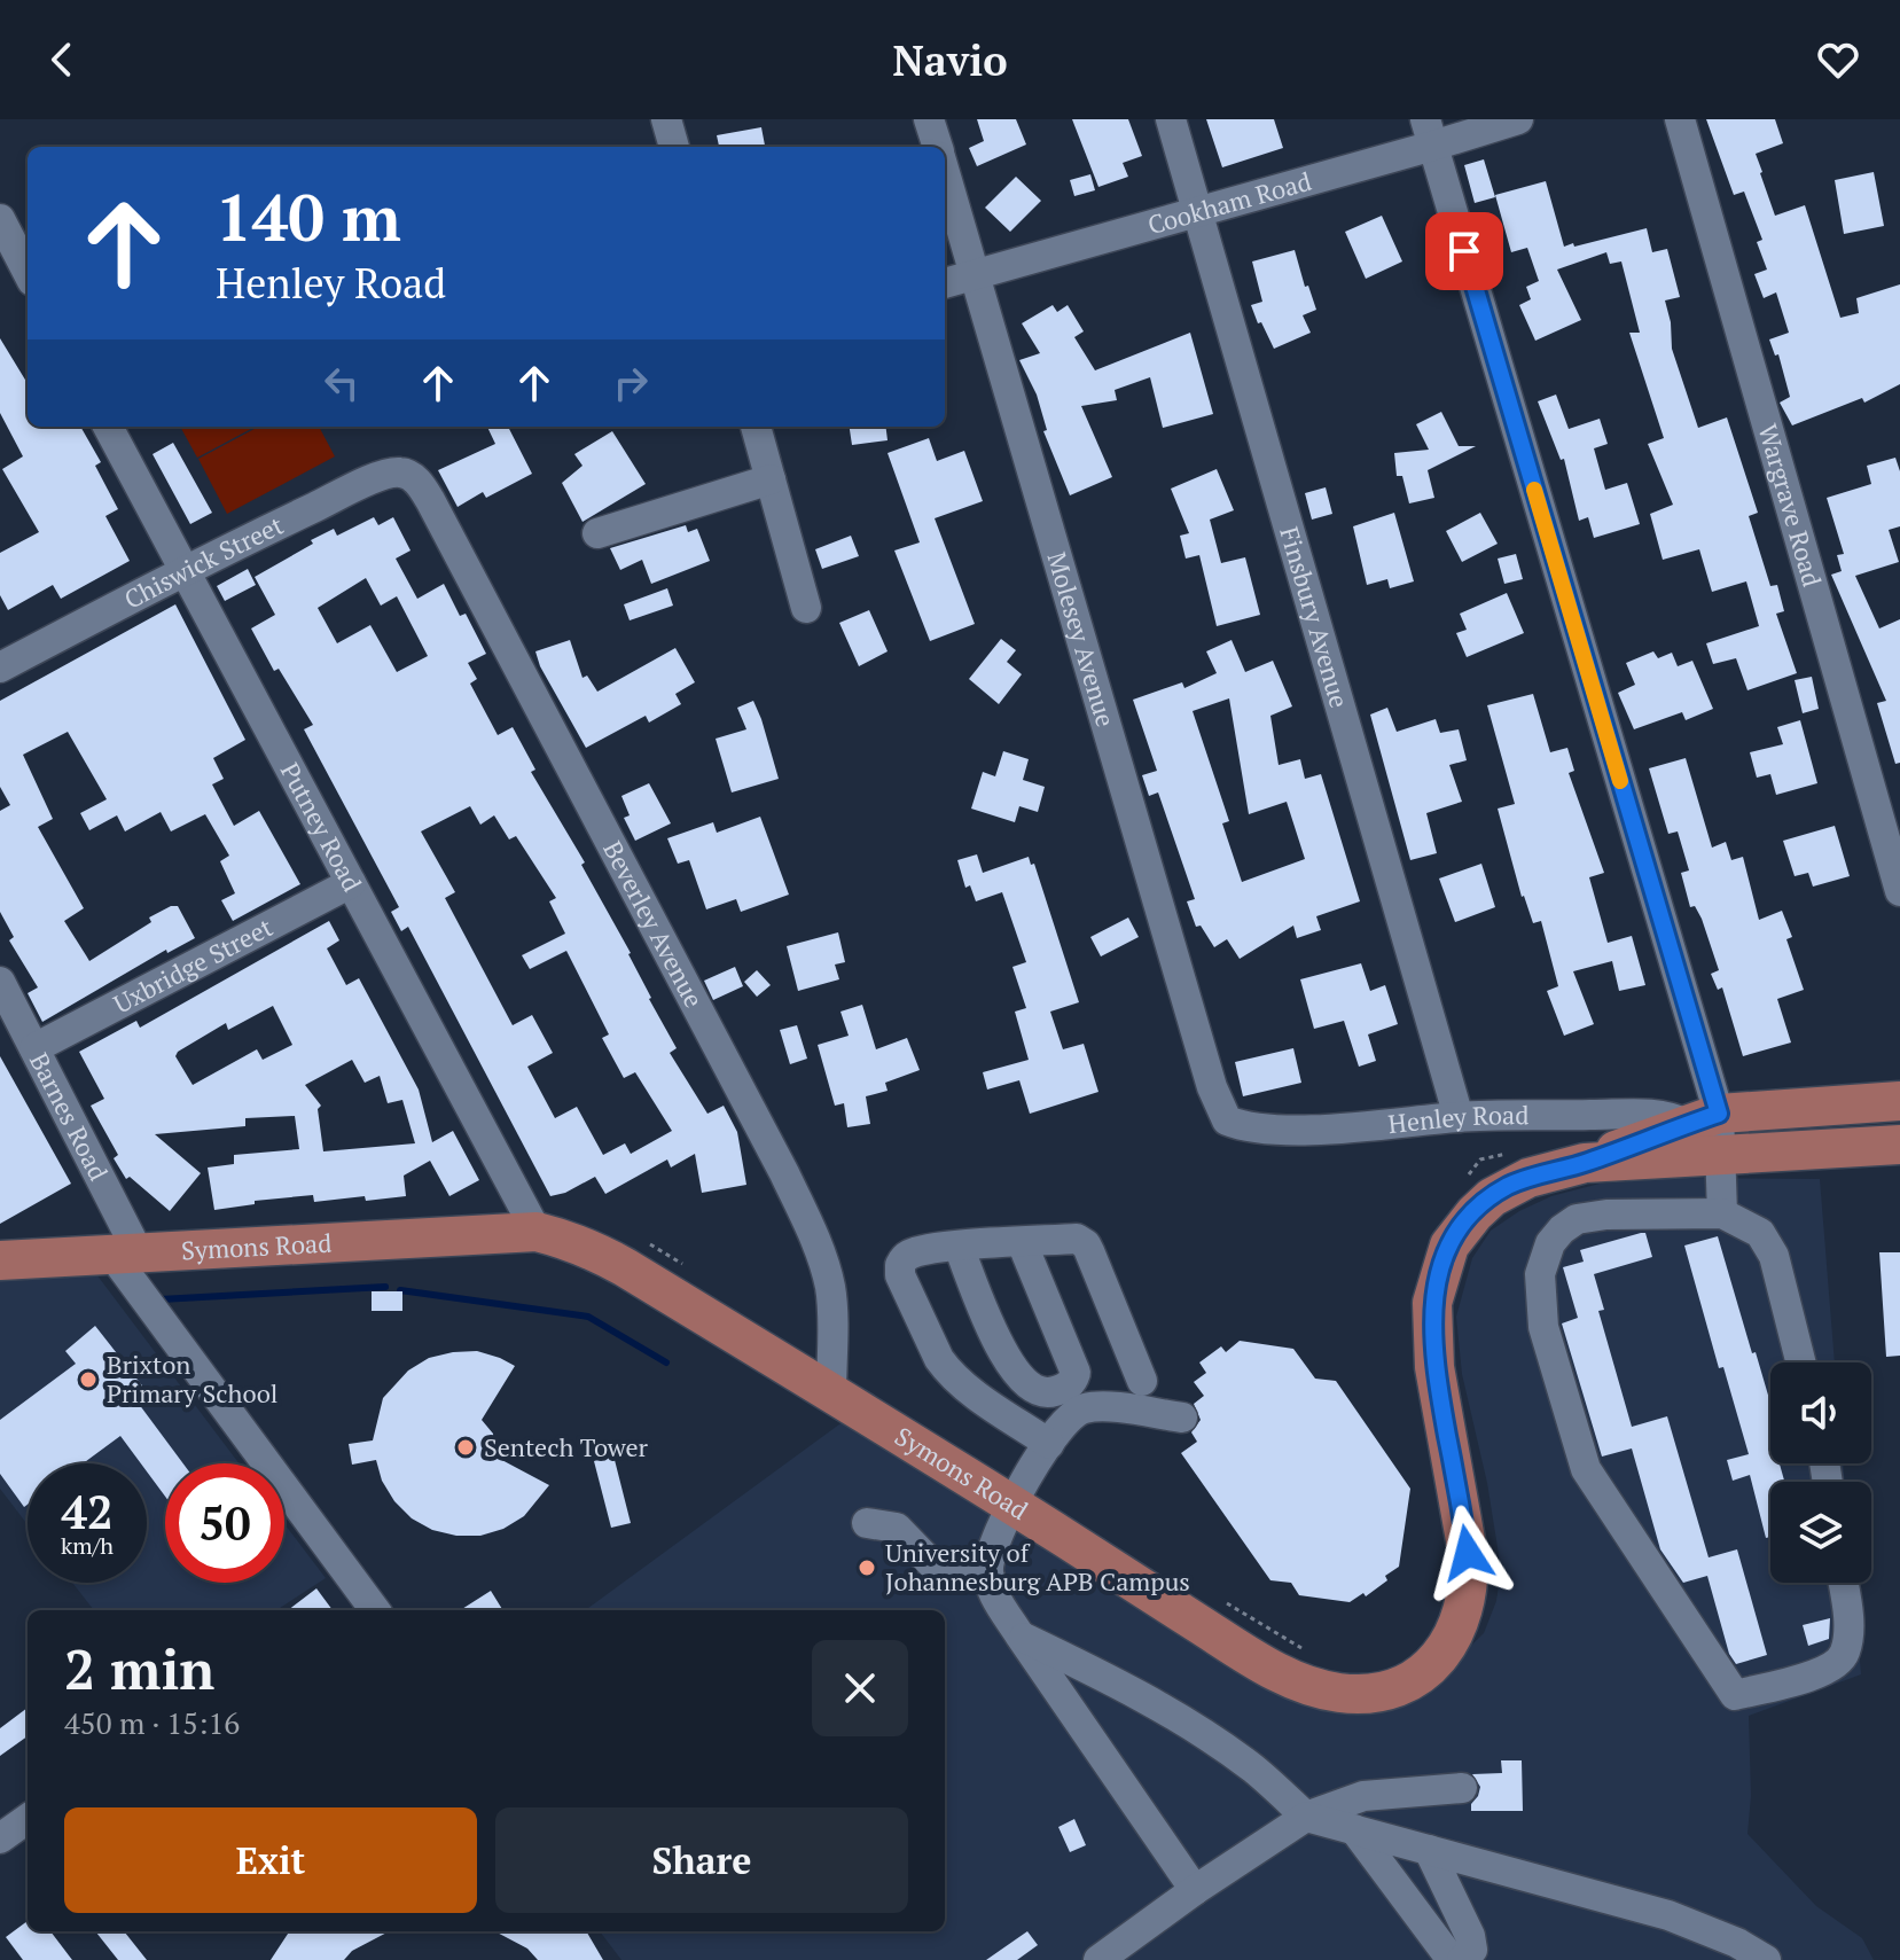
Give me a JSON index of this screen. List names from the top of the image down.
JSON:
{
  "streets": {
    "main road": ["Henley Road", "Symons Road"],
    "street": [
      "Cookham Road",
      "Wargrave Road",
      "Chiswick Street",
      "Finsbury Avenue",
      "Molesey Avenue",
      "Putney Road",
      "Beverley Avenue",
      "Uxbridge Street",
      "Barnes Road"
    ]
  },
  "crossings": [
    ["Cookham Road", "Finsbury Avenue"],
    ["Cookham Road", "Molesey Avenue"],
    ["Chiswick Street", "Putney Road"],
    ["Chiswick Street", "Beverley Avenue"],
    ["Finsbury Avenue", "Henley Road"],
    ["Molesey Avenue", "Henley Road"],
    ["Putney Road", "Uxbridge Street"],
    ["Putney Road", "Symons Road"],
    ["Beverley Avenue", "Symons Road"],
    ["Uxbridge Street", "Barnes Road"],
    ["Barnes Road", "Symons Road"],
    ["Henley Road", "Symons Road"]
  ],
  "places": ["Brixton Primary School", "Sentech Tower", "University of Johannesburg APB Campus"],
  "page": {
    "header": "Navio",
    "turn": ["140 m", "Henley Road"],
    "speed": "42 km/h",
    "limit": "50",
    "heading": ["2 min", "450 m · 15:16"],
    "buttons": ["Exit", "Share"]
  }
}
